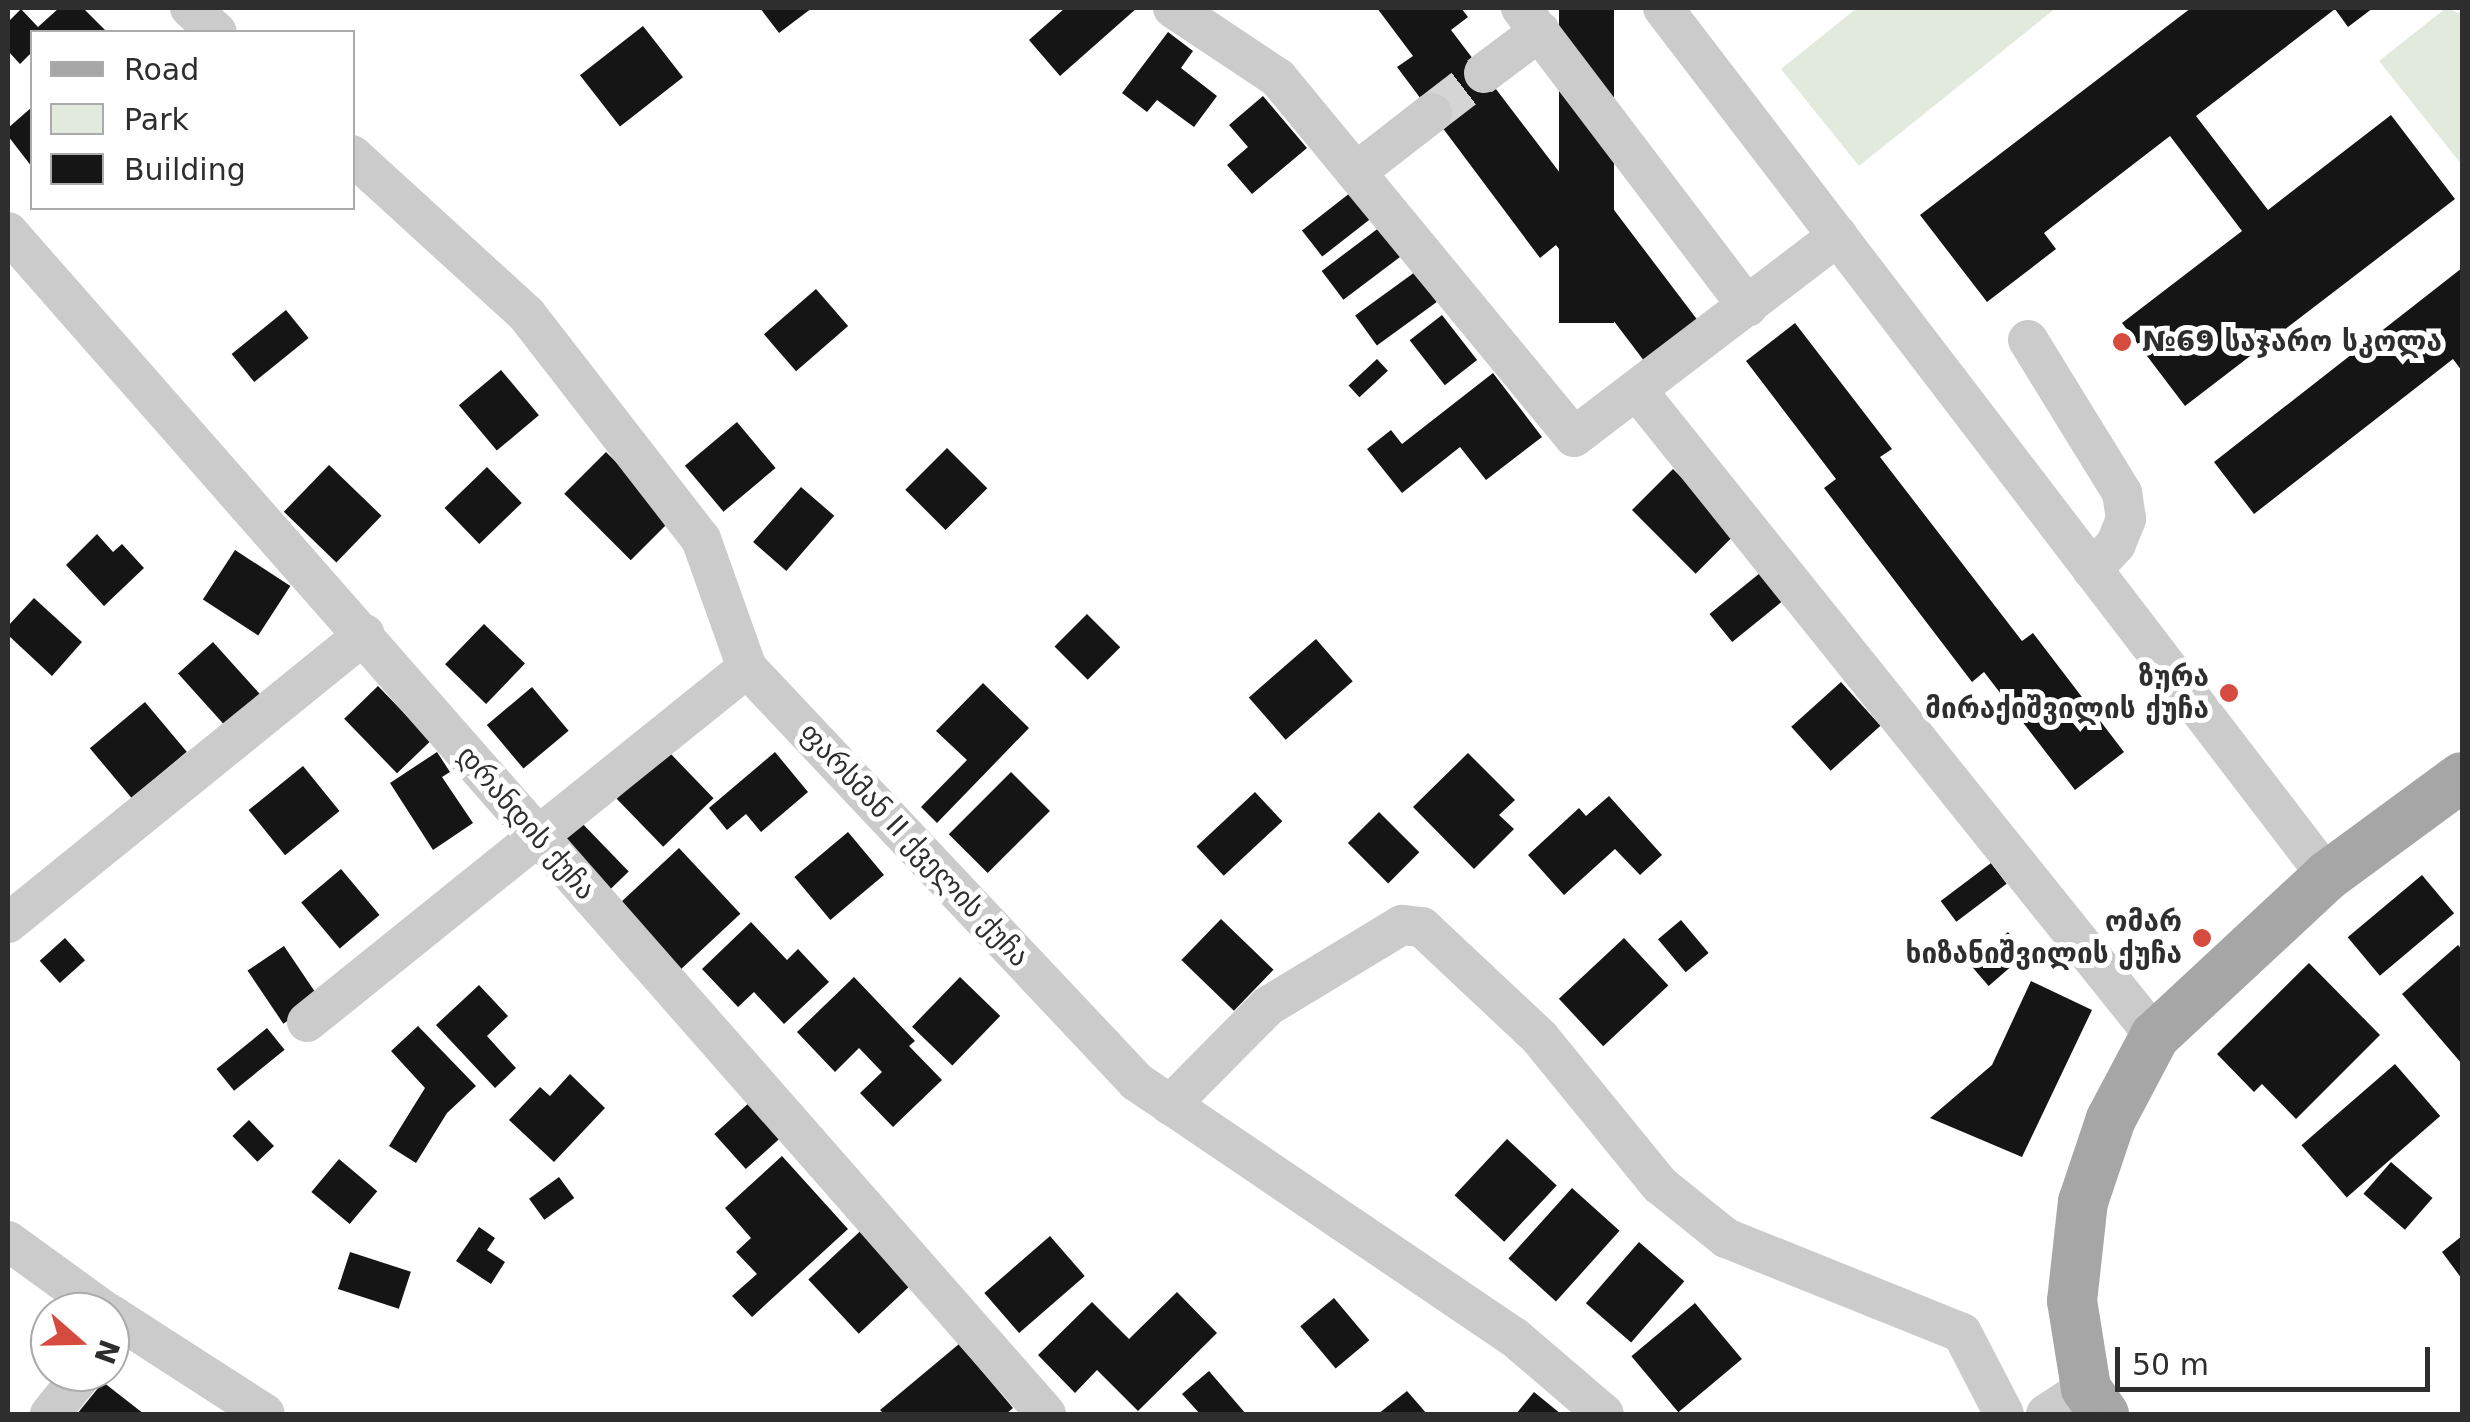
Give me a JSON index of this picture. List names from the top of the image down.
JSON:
{
  "streets": {
    "street": ["დრანდის ქუჩა", "ფარსმან II ქველის ქუჩა"]
  },
  "places": ["№69 საჯარო სკოლა", "ზურა მირაქიშვილის ქუჩა", "ომარ ხიზანიშვილის ქუჩა"],
  "legend": ["Road", "Park", "Building"],
  "scale_bar": "50 m",
  "north": "right"
}
